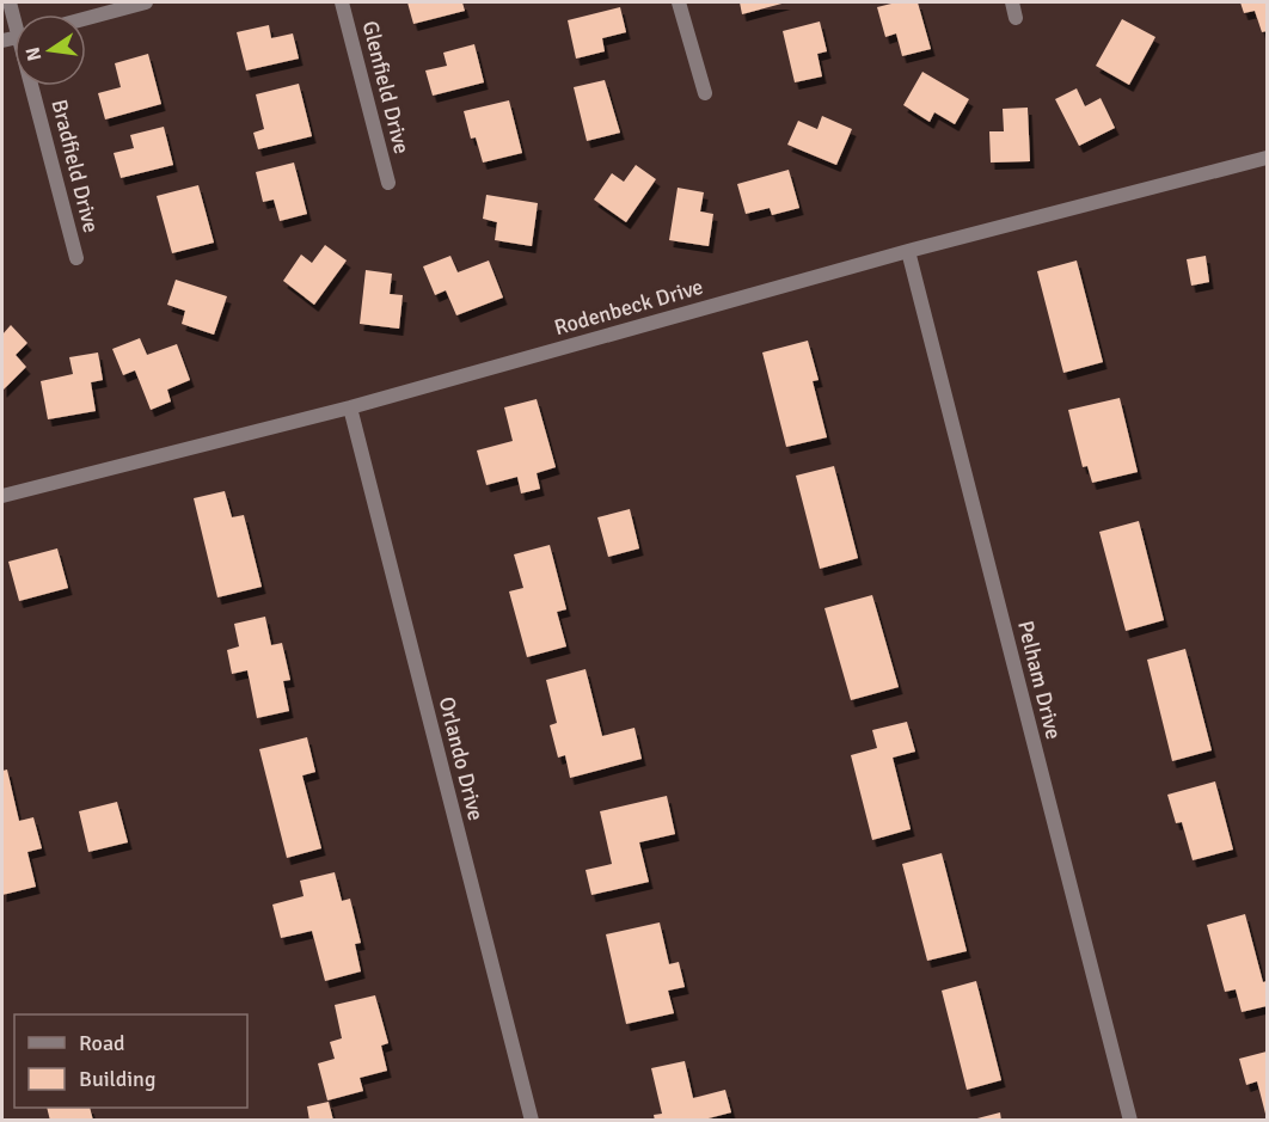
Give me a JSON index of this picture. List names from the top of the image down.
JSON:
{
  "streets": {
    "street": [
      "Glenfield Drive",
      "Bradfield Drive",
      "Rodenbeck Drive",
      "Pelham Drive",
      "Orlando Drive"
    ]
  },
  "crossings": [
    ["Rodenbeck Drive", "Pelham Drive"],
    ["Rodenbeck Drive", "Orlando Drive"]
  ],
  "legend": ["Road", "Building"],
  "north": "left"
}
